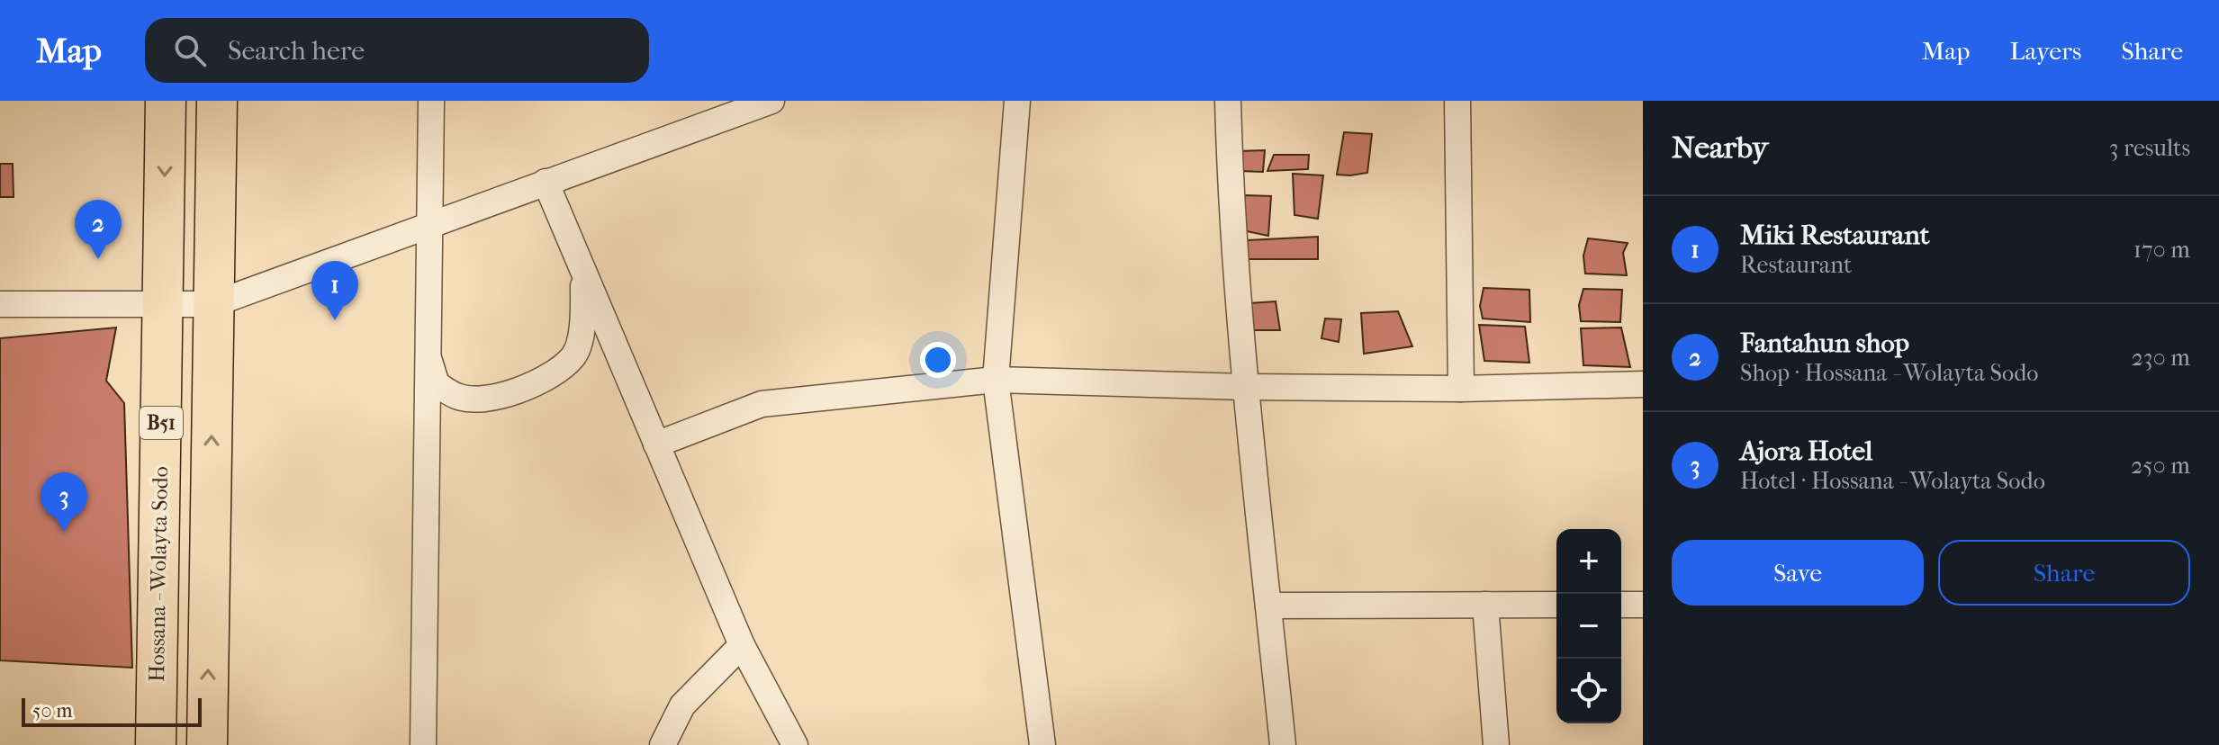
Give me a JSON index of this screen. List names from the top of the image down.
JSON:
{
  "streets": {
    "highway": ["B51", "Hossana - Wolayta Sodo"]
  },
  "scale_bar": "50 m",
  "page": {
    "header": "Map",
    "search": "Search here",
    "nav": ["Map", "Layers", "Share"],
    "heading": ["Nearby", "3 results"],
    "list": [
      {
        "mark": "1",
        "name": "Miki Restaurant",
        "note": "Restaurant",
        "value": "170 m"
      },
      {
        "mark": "2",
        "name": "Fantahun shop",
        "note": "Shop · Hossana - Wolayta Sodo",
        "value": "230 m"
      },
      {
        "mark": "3",
        "name": "Ajora Hotel",
        "note": "Hotel · Hossana - Wolayta Sodo",
        "value": "250 m"
      }
    ],
    "pins": ["2", "1", "3"],
    "buttons": ["Save", "Share"],
    "map_buttons": ["+", "−"],
    "scale": "50 m"
  }
}
